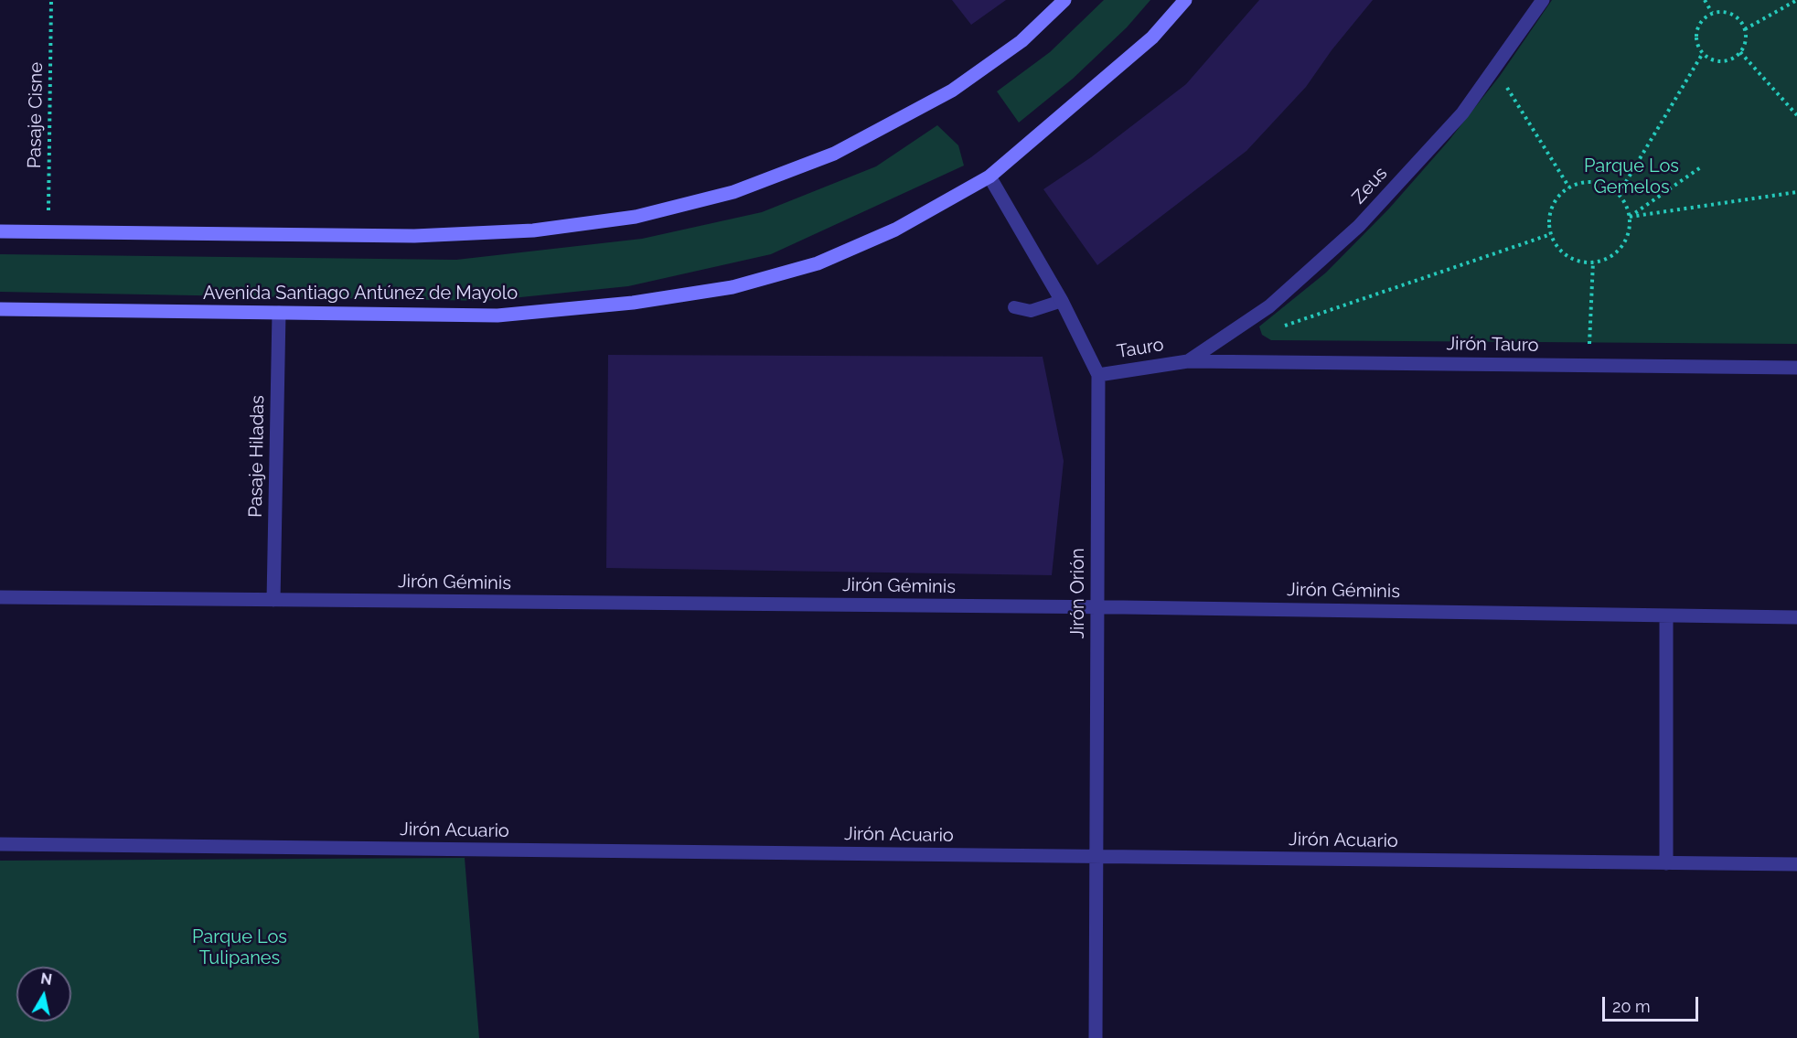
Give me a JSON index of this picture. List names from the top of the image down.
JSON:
{
  "streets": {
    "main road": ["Avenida Santiago Antúnez de Mayolo"],
    "street": [
      "Zeus",
      "Jirón Tauro",
      "Tauro",
      "Pasaje Hiladas",
      "Jirón Géminis",
      "Jirón Orión",
      "Jirón Acuario"
    ],
    "path": ["Pasaje Cisne"]
  },
  "crossings": [
    ["Zeus", "Jirón Tauro"],
    ["Zeus", "Tauro"],
    ["Avenida Santiago Antúnez de Mayolo", "Pasaje Hiladas"],
    ["Avenida Santiago Antúnez de Mayolo", "Jirón Orión"],
    ["Jirón Tauro", "Tauro"],
    ["Tauro", "Jirón Orión"],
    ["Pasaje Hiladas", "Jirón Géminis"],
    ["Jirón Géminis", "Jirón Orión"],
    ["Jirón Orión", "Jirón Acuario"]
  ],
  "parks": ["Parque Los Gemelos", "Parque Los Tulipanes"],
  "scale_bar": "20 m",
  "north": "top"
}
